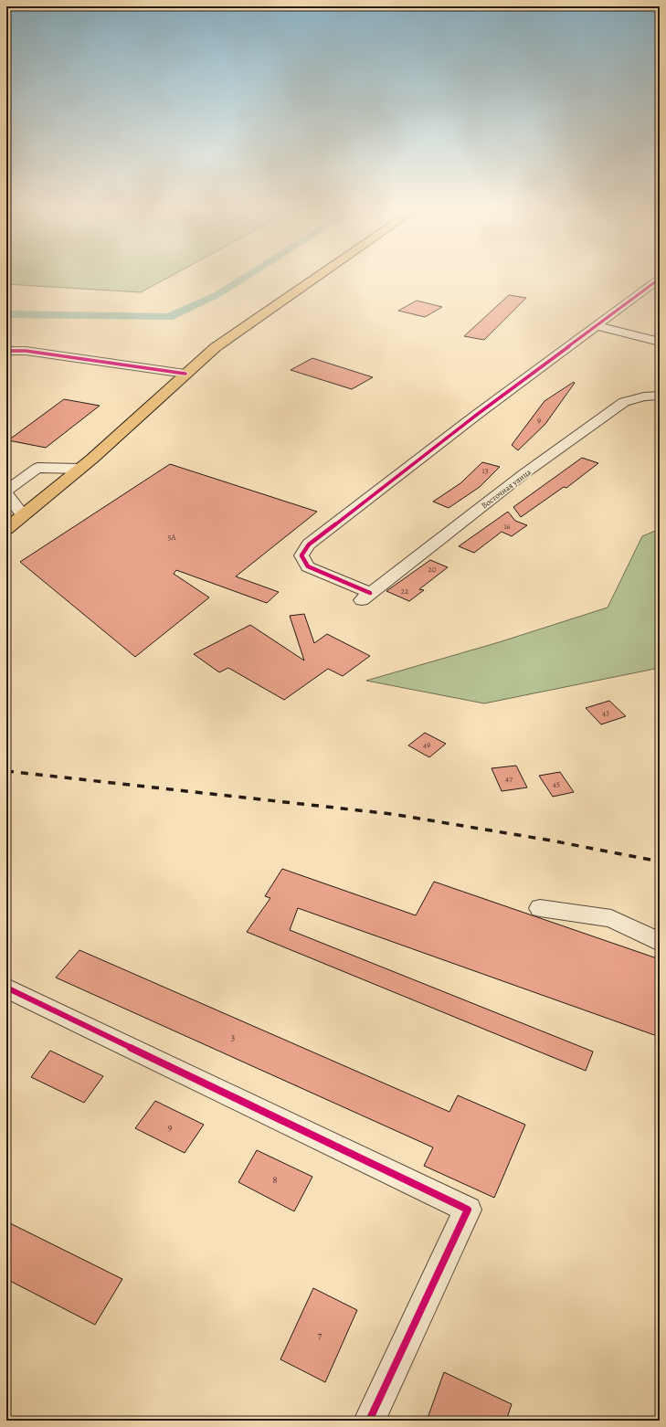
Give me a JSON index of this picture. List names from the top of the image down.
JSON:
{
  "streets": {
    "street": ["Восточная улица"]
  },
  "house_numbers": [
    "9",
    "13",
    "16",
    "5А",
    "20",
    "22",
    "43",
    "49",
    "47",
    "45",
    "3",
    "9",
    "8",
    "7"
  ]
}
